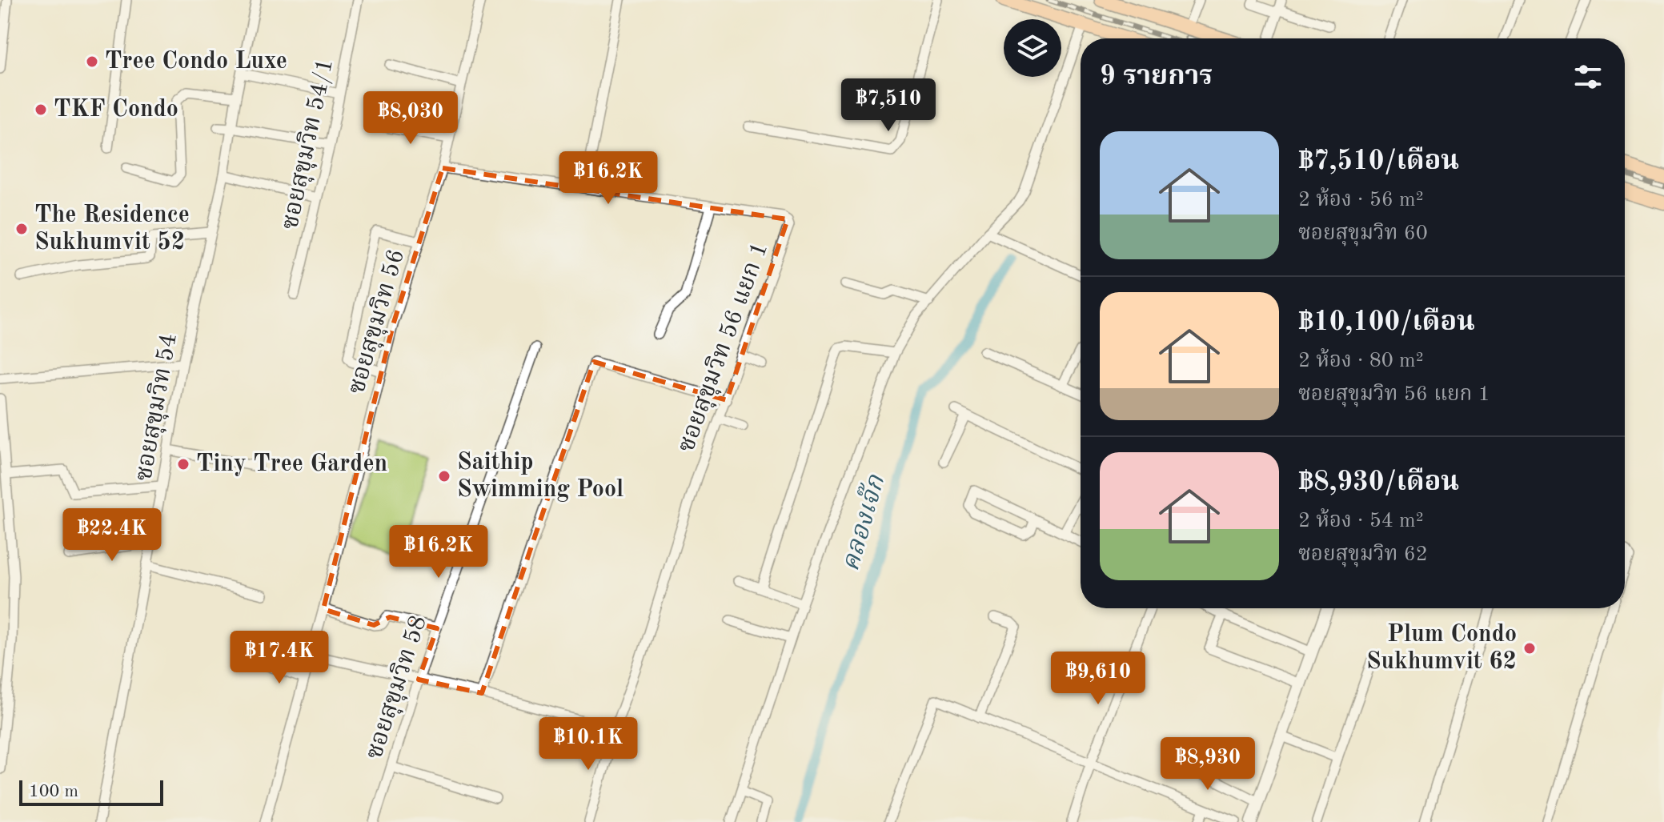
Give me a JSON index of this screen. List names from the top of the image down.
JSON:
{
  "streets": {
    "street": [
      "ซอยสุขุมวิท 54/1",
      "ซอยสุขุมวิท 56",
      "ซอยสุขุมวิท 56 แยก 1",
      "ซอยสุขุมวิท 54",
      "ซอยสุขุมวิท 58"
    ]
  },
  "crossings": [
    ["ซอยสุขุมวิท 56", "ซอยสุขุมวิท 56 แยก 1"]
  ],
  "water": ["คลองเจ๊ก"],
  "places": [
    "Tree Condo Luxe",
    "TKF Condo",
    "The Residence Sukhumvit 52",
    "Tiny Tree Garden",
    "Saithip Swimming Pool",
    "Plum Condo Sukhumvit 62"
  ],
  "scale_bar": "100 m",
  "page": {
    "heading": "9 รายการ",
    "price": [
      "฿7,510",
      "฿8,030",
      "฿16.2K",
      "฿22.4K",
      "฿16.2K",
      "฿17.4K",
      "฿9,610",
      "฿10.1K",
      "฿8,930"
    ],
    "list": [
      {
        "name": "฿7,510/เดือน",
        "note": "2 ห้อง · 56 m² · ซอยสุขุมวิท 60"
      },
      {
        "name": "฿10,100/เดือน",
        "note": "2 ห้อง · 80 m² · ซอยสุขุมวิท 56 แยก 1"
      },
      {
        "name": "฿8,930/เดือน",
        "note": "2 ห้อง · 54 m² · ซอยสุขุมวิท 62"
      }
    ],
    "scale": "100 m"
  }
}
